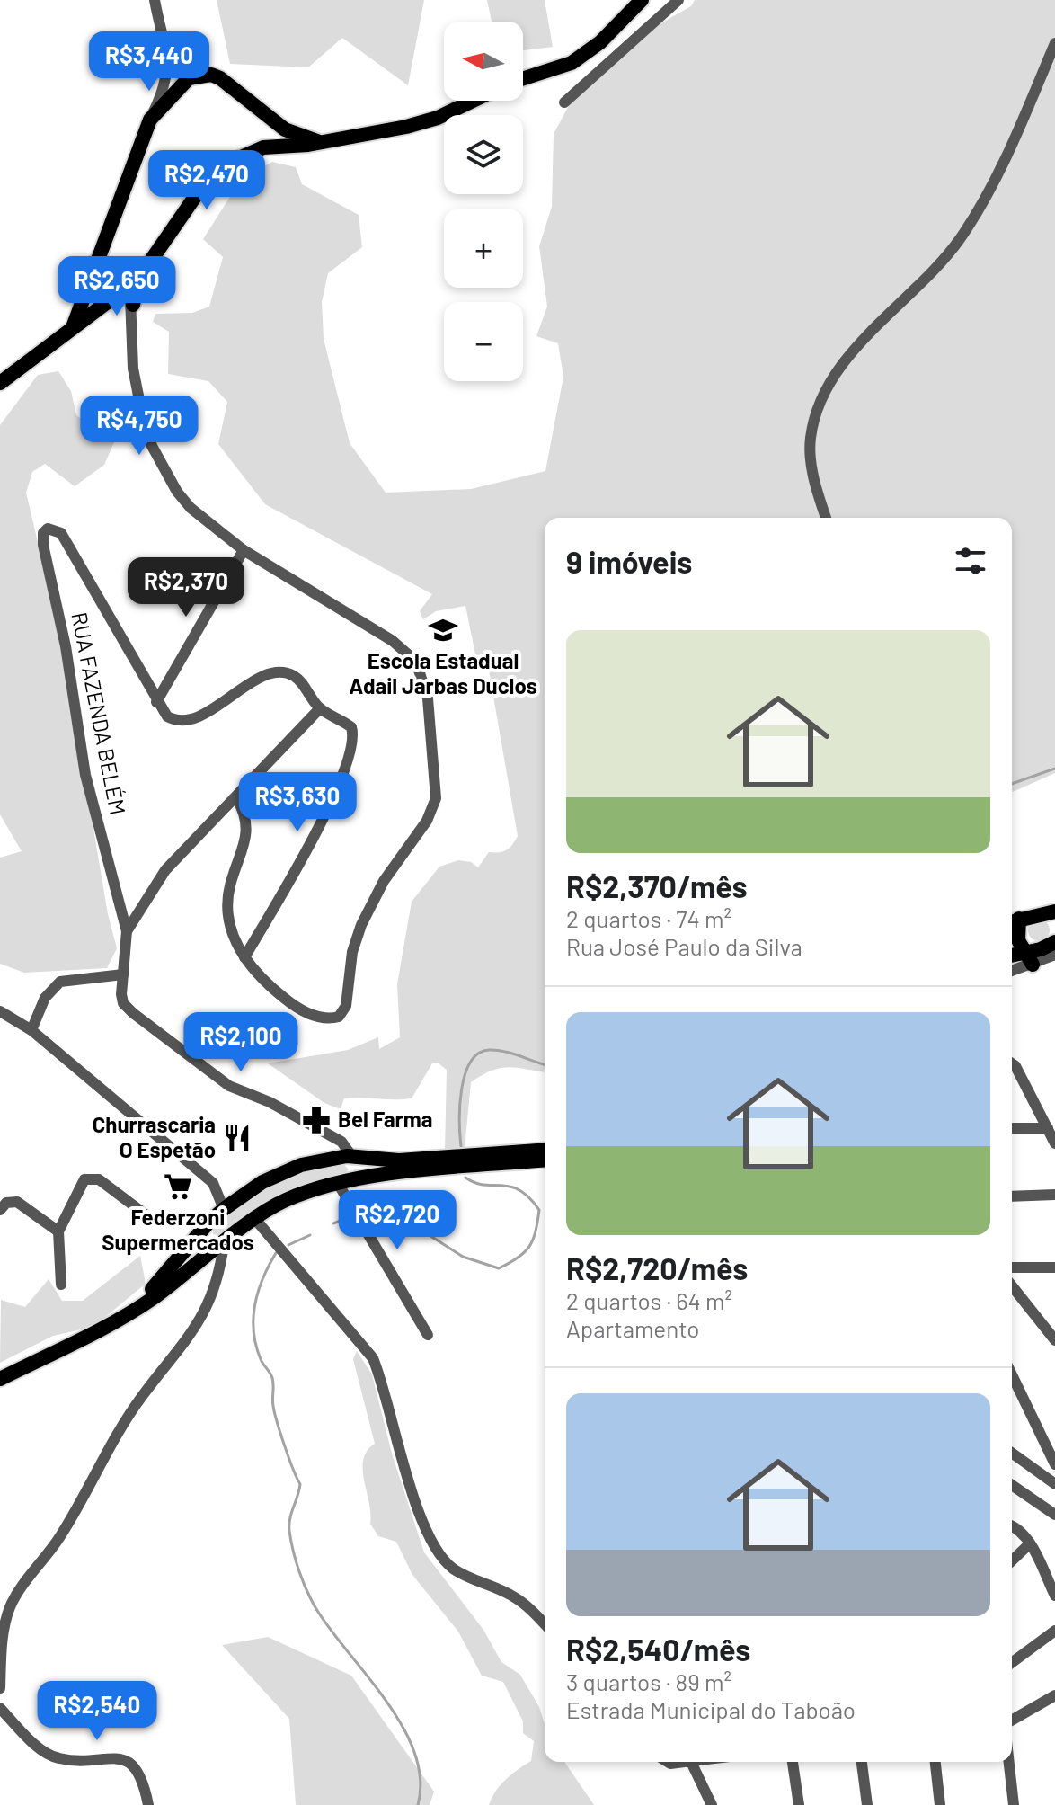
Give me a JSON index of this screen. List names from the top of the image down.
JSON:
{
  "streets": {
    "street": ["RUA FAZENDA BELÉM"]
  },
  "places": {
    "school or university": ["Escola Estadual Adail Jarbas Duclos"],
    "pharmacy": ["Bel Farma"],
    "restaurant": ["Churrascaria O Espetão"],
    "supermarket": ["Federzoni Supermercados"]
  },
  "north": "left",
  "page": {
    "map_buttons": ["+", "−"],
    "price": [
      "R$3,440",
      "R$2,470",
      "R$2,650",
      "R$4,750",
      "R$2,370",
      "R$3,630",
      "R$2,100",
      "R$2,720",
      "R$2,540"
    ],
    "heading": "9 imóveis",
    "list": [
      {
        "name": "R$2,370/mês",
        "note": "2 quartos · 74 m² · Rua José Paulo da Silva"
      },
      {
        "name": "R$2,720/mês",
        "note": "2 quartos · 64 m² · Apartamento"
      },
      {
        "name": "R$2,540/mês",
        "note": "3 quartos · 89 m² · Estrada Municipal do Taboão"
      }
    ]
  }
}
